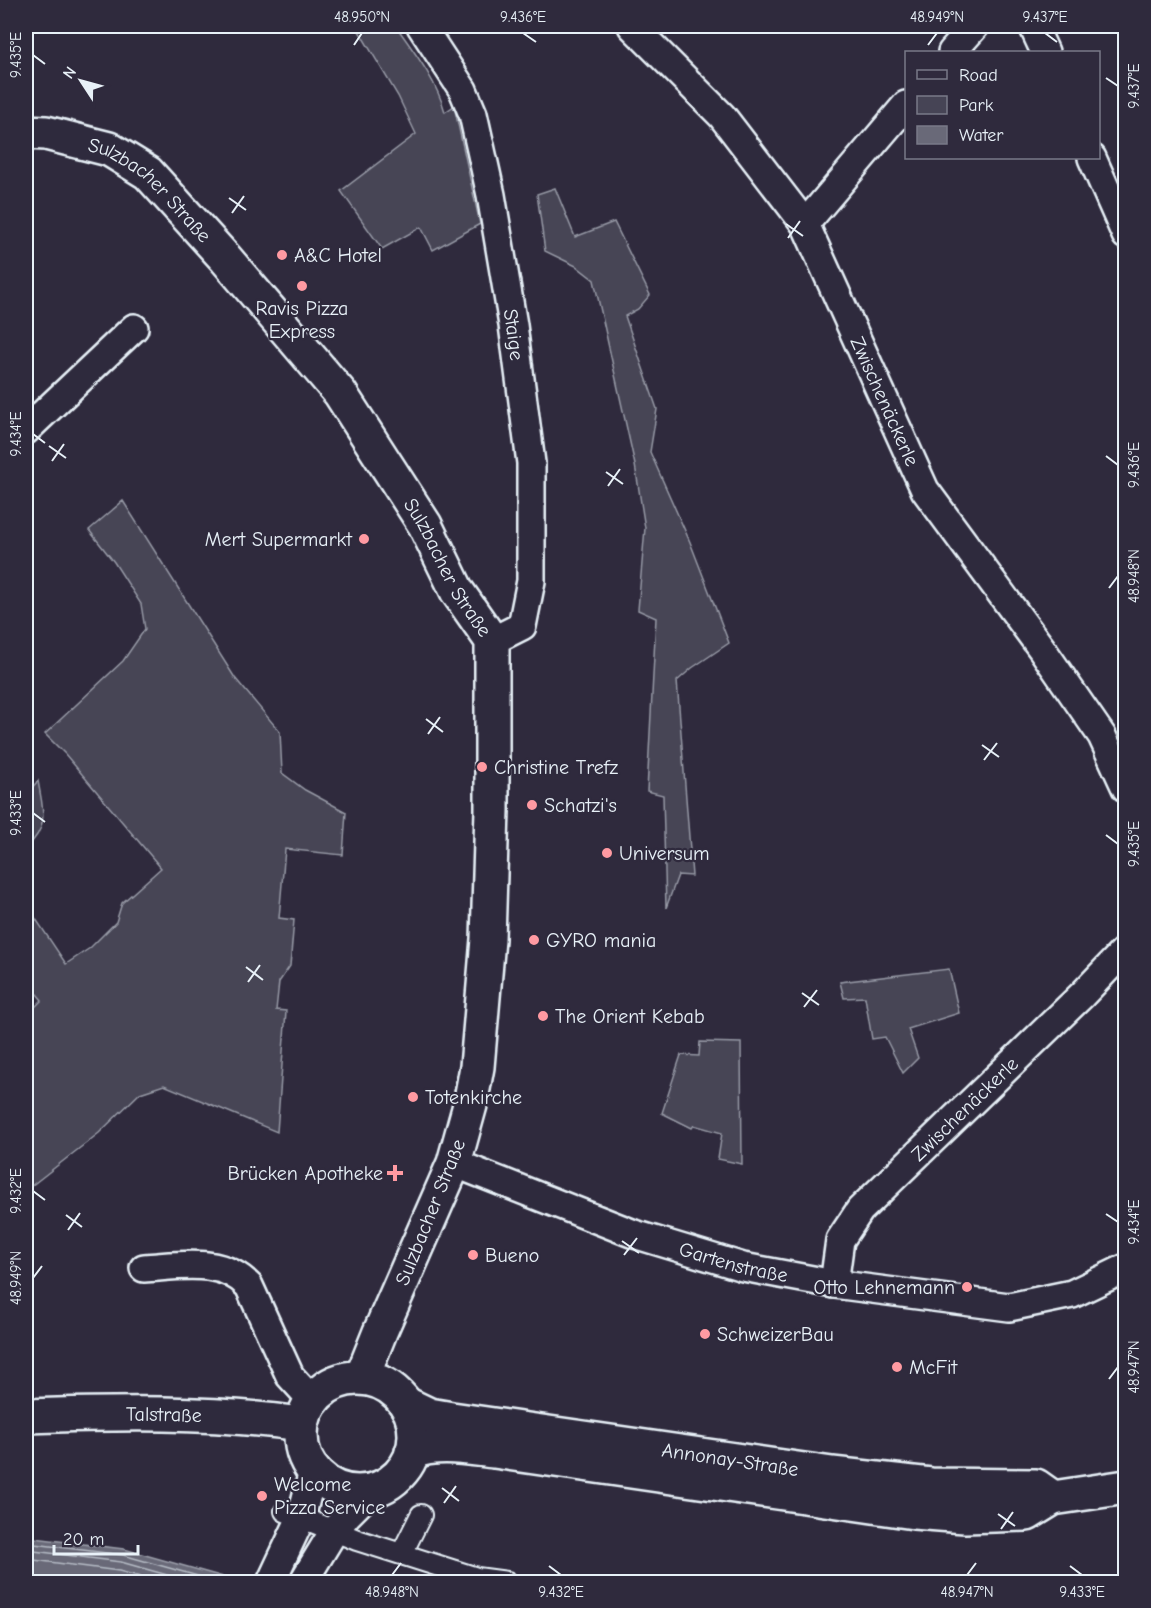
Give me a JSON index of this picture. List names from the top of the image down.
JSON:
{
  "streets": {
    "street": [
      "Sulzbacher Straße",
      "Staige",
      "Zwischenäckerle",
      "Gartenstraße",
      "Talstraße",
      "Annonay-Straße"
    ]
  },
  "crossings": [
    ["Sulzbacher Straße", "Staige"],
    ["Sulzbacher Straße", "Gartenstraße"],
    ["Sulzbacher Straße", "Talstraße"],
    ["Sulzbacher Straße", "Annonay-Straße"],
    ["Zwischenäckerle", "Gartenstraße"],
    ["Talstraße", "Annonay-Straße"]
  ],
  "places": {
    "other": [
      "A&C Hotel",
      "Ravis Pizza Express",
      "Mert Supermarkt",
      "Christine Trefz",
      "Schatzi's",
      "Universum",
      "GYRO mania",
      "The Orient Kebab",
      "Totenkirche",
      "Bueno",
      "Otto Lehnemann",
      "SchweizerBau",
      "McFit",
      "Welcome Pizza Service"
    ],
    "health": ["Brücken Apotheke"]
  },
  "legend": ["Road", "Park", "Water"],
  "scale_bar": "20 m",
  "north": "top left",
  "coordinates": [
    "48.950°N",
    "9.436°E",
    "48.949°N",
    "9.437°E",
    "9.435°E",
    "9.434°E",
    "48.948°N",
    "9.433°E",
    "9.432°E",
    "48.947°N"
  ]
}
